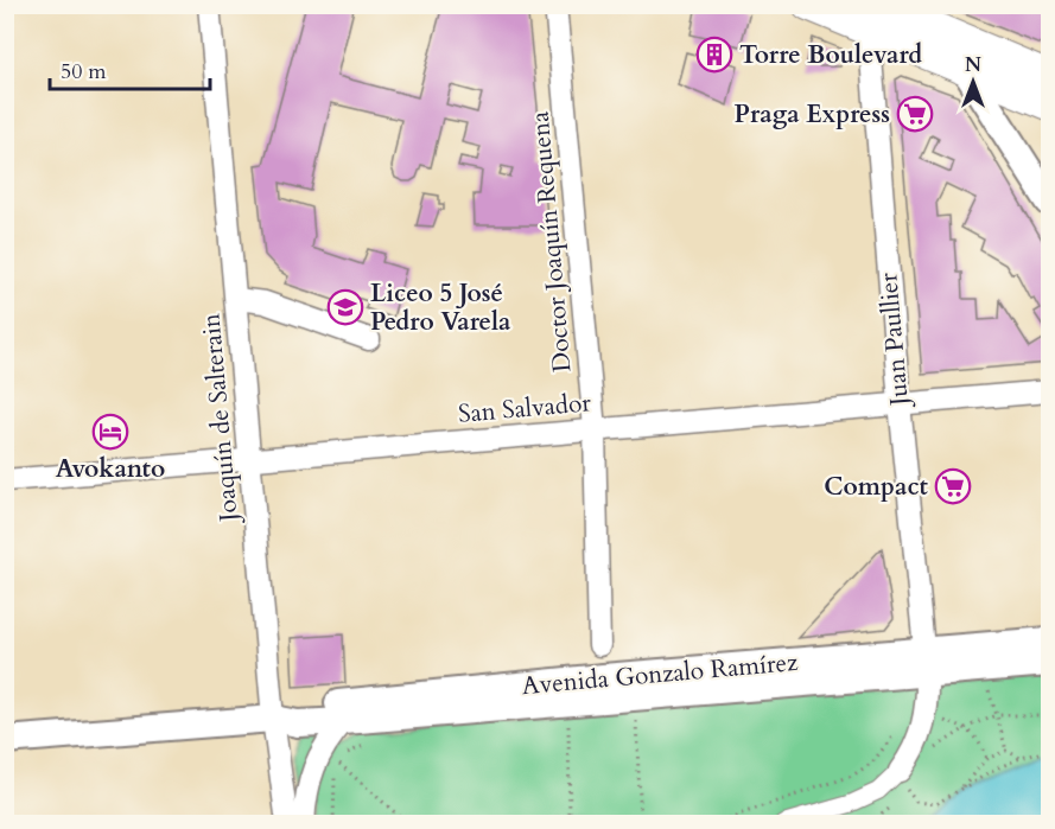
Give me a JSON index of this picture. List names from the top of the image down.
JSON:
{
  "streets": {
    "street": [
      "Doctor Joaquín Requena",
      "Juan Paullier",
      "San Salvador",
      "Joaquín de Salterain",
      "Avenida Gonzalo Ramírez"
    ]
  },
  "crossings": [
    ["Doctor Joaquín Requena", "San Salvador"],
    ["Juan Paullier", "San Salvador"],
    ["Juan Paullier", "Avenida Gonzalo Ramírez"],
    ["San Salvador", "Joaquín de Salterain"],
    ["Joaquín de Salterain", "Avenida Gonzalo Ramírez"]
  ],
  "places": {
    "building": ["Torre Boulevard"],
    "supermarket": ["Praga Express", "Compact"],
    "school or university": ["Liceo 5 José Pedro Varela"],
    "hotel": ["Avokanto"]
  },
  "scale_bar": "50 m",
  "north": "top"
}
